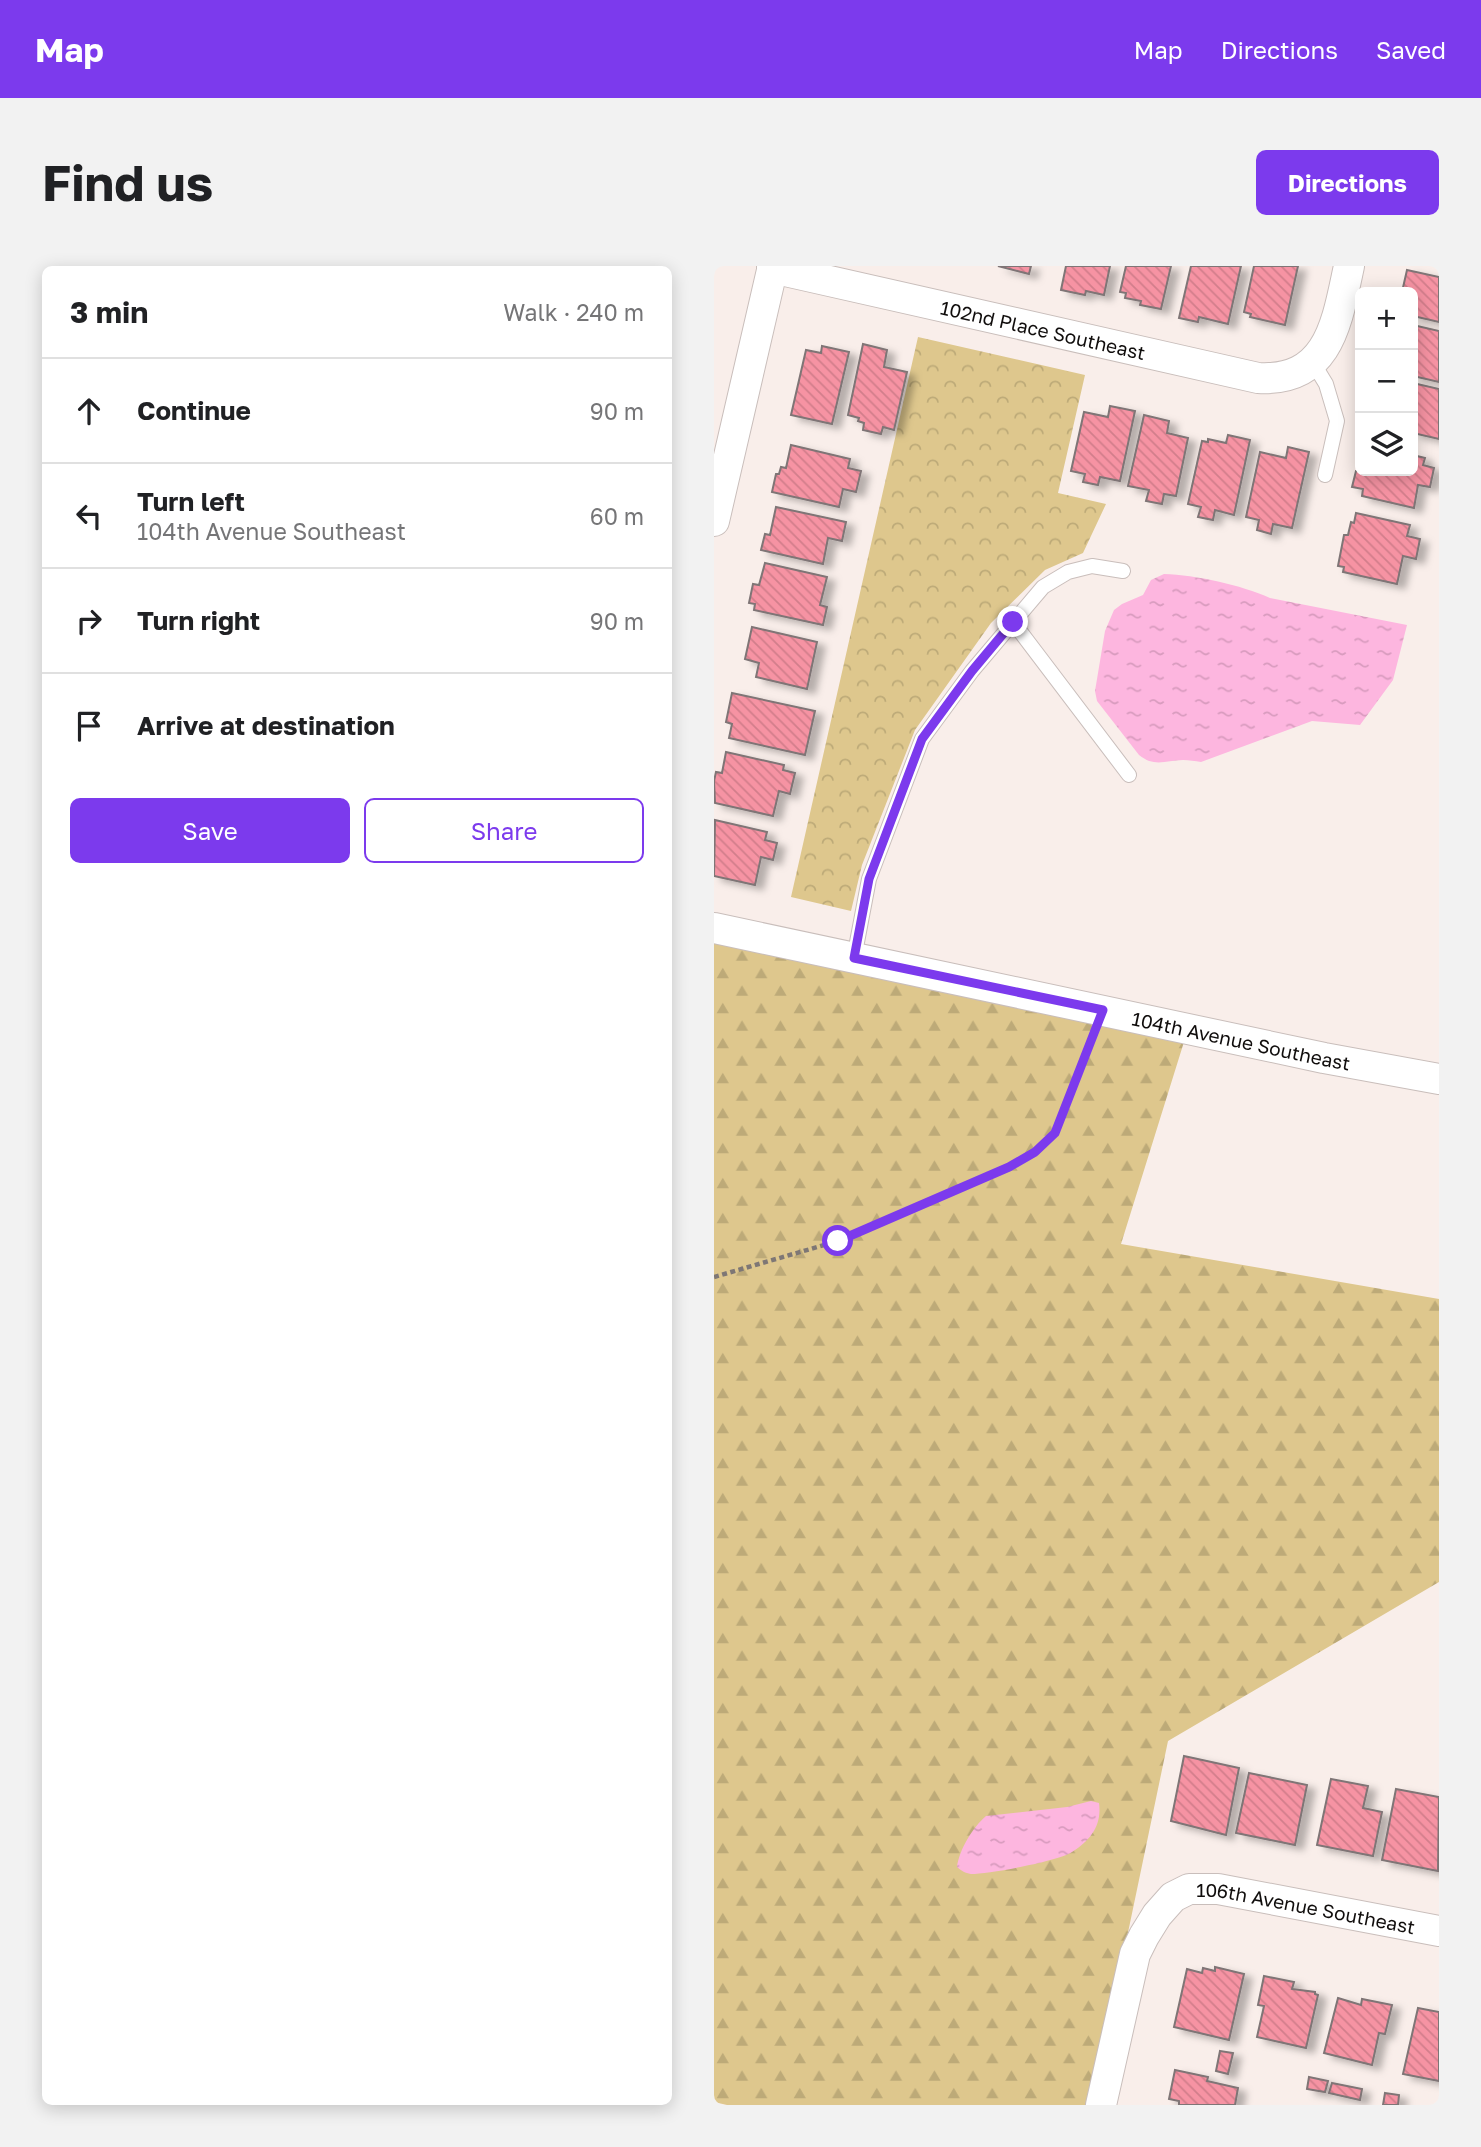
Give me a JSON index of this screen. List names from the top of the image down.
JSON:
{
  "streets": {
    "street": ["102nd Place Southeast", "104th Avenue Southeast", "106th Avenue Southeast"]
  },
  "page": {
    "header": "Map",
    "nav": ["Map", "Directions", "Saved"],
    "buttons": [
      "Directions",
      ["Save", "Share"]
    ],
    "title": "Find us",
    "heading": ["3 min", "Walk · 240 m"],
    "map_buttons": ["+", "−"],
    "list": [
      ["Continue", "90 m"],
      ["Turn left", "104th Avenue Southeast", "60 m"],
      ["Turn right", "90 m"],
      "Arrive at destination"
    ]
  }
}
